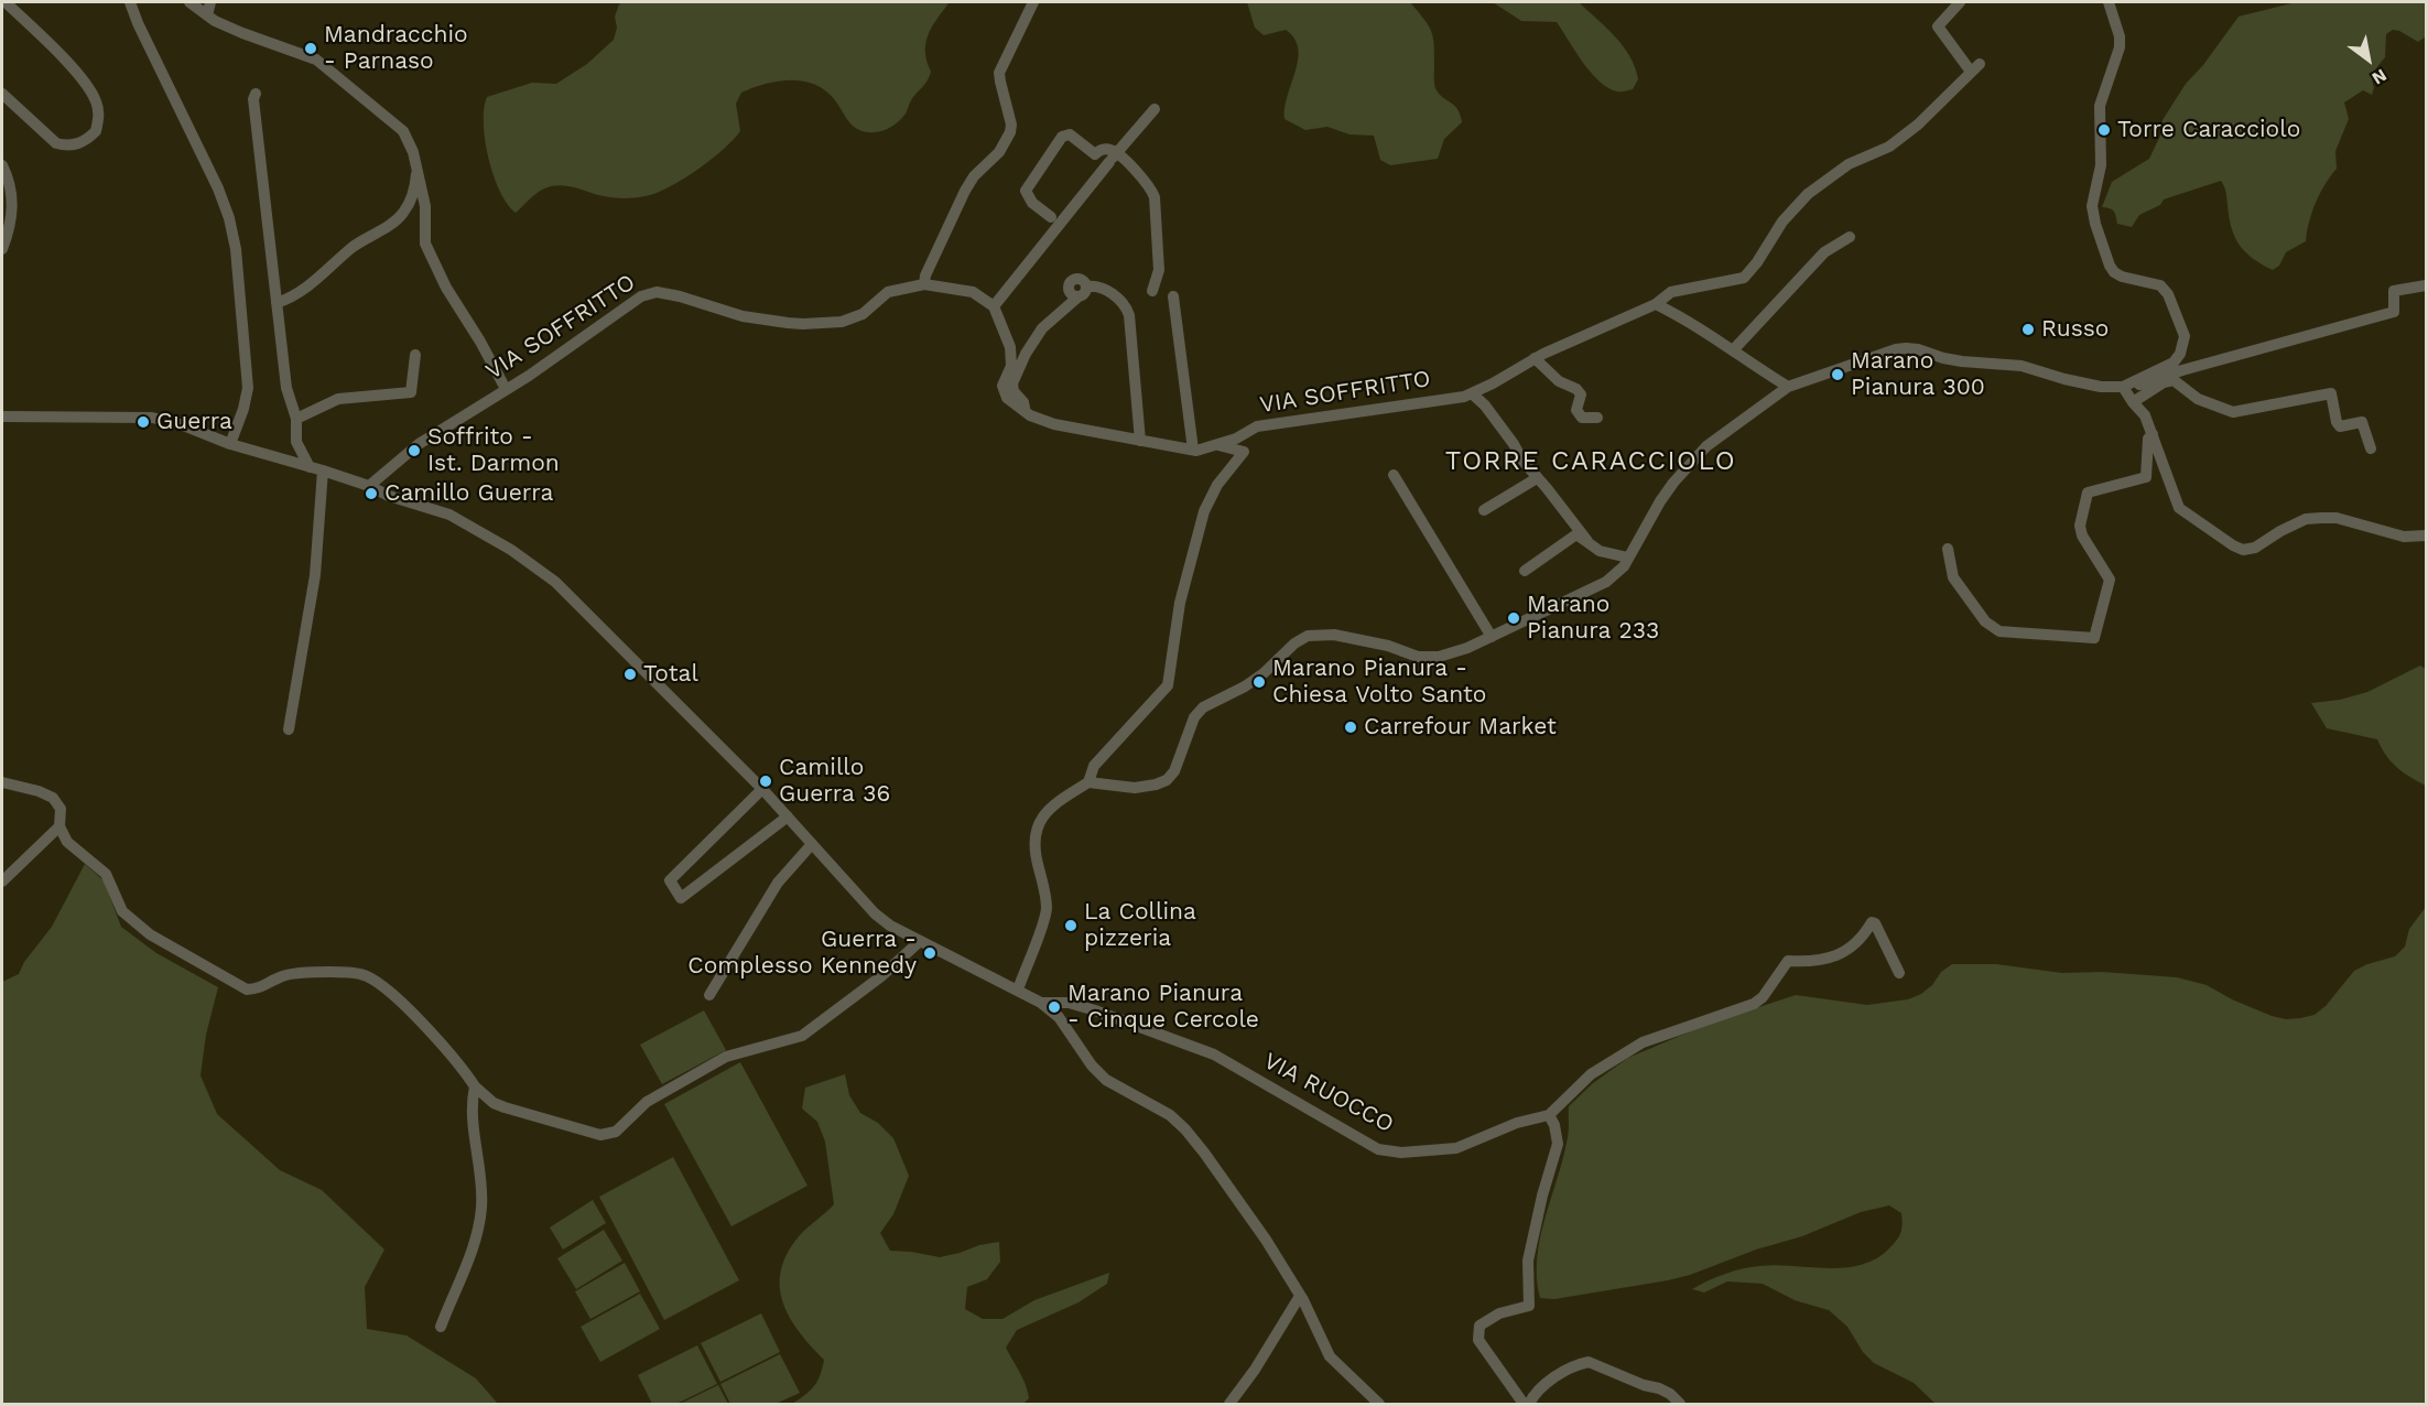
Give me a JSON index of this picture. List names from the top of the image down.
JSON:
{
  "streets": {
    "street": ["VIA SOFFRITTO", "VIA RUOCCO"]
  },
  "districts": ["TORRE CARACCIOLO"],
  "places": [
    "Mandracchio - Parnaso",
    "Torre Caracciolo",
    "Russo",
    "Marano Pianura 300",
    "Guerra",
    "Soffrito - Ist. Darmon",
    "Camillo Guerra",
    "Marano Pianura 233",
    "Total",
    "Marano Pianura - Chiesa Volto Santo",
    "Carrefour Market",
    "Camillo Guerra 36",
    "La Collina pizzeria",
    "Guerra - Complesso Kennedy",
    "Marano Pianura - Cinque Cercole"
  ],
  "north": "bottom right"
}
